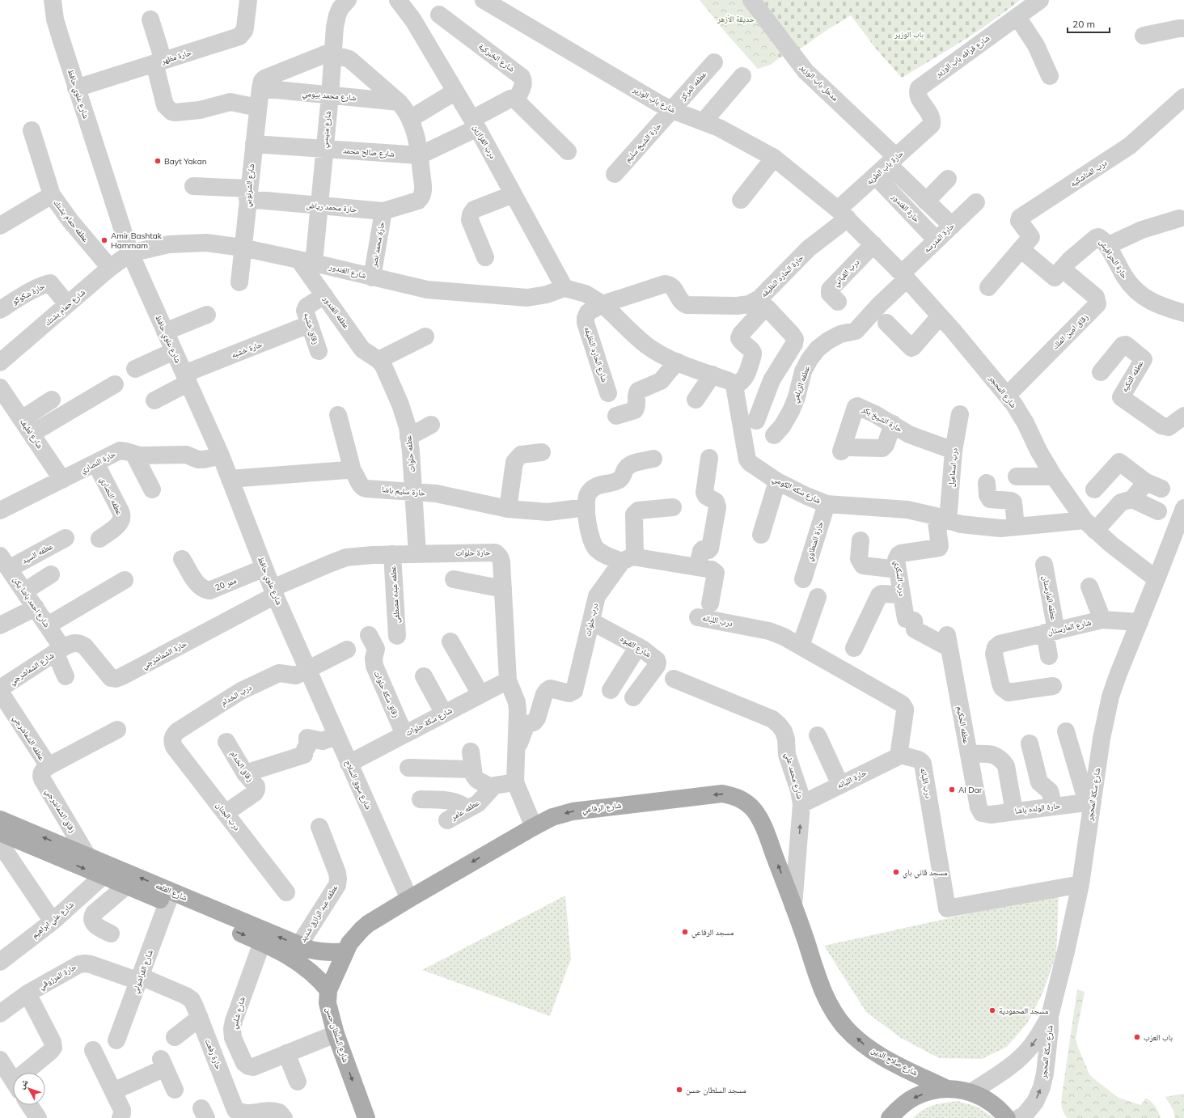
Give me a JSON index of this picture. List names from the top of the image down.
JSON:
{
  "streets": {
    "main road": [
      "شارع الرفاعي",
      "شارع القلعه",
      "شارع السلطان حسن",
      "شارع صلاح الدين"
    ],
    "street": [
      "شارع قرافه باب الوزير",
      "حارة مظهر",
      "شارع الخبركية",
      "مدخل باب الوزير",
      "عطفه المركز",
      "شارع علوي حافظ",
      "شارع محمد بيومي",
      "شارع باب الوزير",
      "شارع منيسي",
      "درب القزازين",
      "حارة الشيخ سليم",
      "شارع صالح محمد",
      "حارة باب الطربه",
      "درب المناشكيه",
      "شارع الشرنوبي",
      "حارة محمد رياض",
      "حارة الغندور",
      "عطفه حمام بشتك",
      "حارة المدرسه",
      "حارة محمد نصر",
      "حارة الحرافيش",
      "شارع الغندور",
      "درب القباني",
      "حارة الحاره النظيفه",
      "حارة شكوكو",
      "شارع حمام بشتك",
      "عطفه الغندور",
      "زقاق خشبه",
      "زقاق امين الملك",
      "حارة خشبه",
      "شارع الحاره النظيفه",
      "عطفه التكيه",
      "عطفه الزيلعي",
      "شارع المحجر",
      "حارة الشيخ بكر",
      "شارع لطيف",
      "عطفه حلوات",
      "حارة النصاري",
      "درب اسماعيل",
      "شارع سكه الكومي",
      "حارة سليم باشا",
      "عطفه النصاري",
      "حارة المنطاوي",
      "حارة حلوات",
      "عطفه السيد",
      "درب السكري",
      "ممر 20",
      "عطفه عبده مصطفى",
      "عطفه المارستان",
      "شارع احمد باشا يكن",
      "درب حلوات",
      "درب اللبانه",
      "شارع المارستان",
      "شارع القبوه",
      "حارة الشماشرجي",
      "شارع الشماشرجي",
      "زقاق سكة حلوات",
      "درب الخدام",
      "شارع سكة حلوات",
      "عطفه الحكيم",
      "عطفه الشماشرجي",
      "زقاق الخدام",
      "شارع محمد علي",
      "حارة اللبانه",
      "شارع سوق السلاح",
      "شارع سكة المحجر",
      "حارة الولده باشا",
      "عطفه عامر",
      "زقاق الشماشرجي",
      "درب الجنان",
      "عطفه عبد الرازق شديد",
      "شارع علي ابراهيم",
      "شارع القراشولي",
      "حارة المرزوقي",
      "شارع شلبي",
      "حارة رفعت"
    ]
  },
  "crossings": [
    ["شارع قرافه باب الوزير", "حارة باب الطربه"],
    ["حارة مظهر", "شارع علوي حافظ"],
    ["شارع الخبركية", "شارع صالح محمد"],
    ["مدخل باب الوزير", "حارة باب الطربه"],
    ["مدخل باب الوزير", "حارة الغندور"],
    ["عطفه المركز", "شارع باب الوزير"],
    ["عطفه المركز", "حارة الشيخ سليم"],
    ["شارع علوي حافظ", "شارع الغندور"],
    ["شارع علوي حافظ", "شارع حمام بشتك"],
    ["شارع علوي حافظ", "حارة خشبه"],
    ["شارع علوي حافظ", "حارة النصاري"],
    ["شارع علوي حافظ", "حارة حلوات"],
    ["شارع علوي حافظ", "ممر 20"],
    ["شارع علوي حافظ", "حارة الشماشرجي"],
    ["شارع علوي حافظ", "درب الخدام"],
    ["شارع علوي حافظ", "شارع سوق السلاح"],
    ["شارع محمد بيومي", "شارع منيسي"],
    ["شارع محمد بيومي", "شارع الشرنوبي"],
    ["شارع باب الوزير", "حارة الشيخ سليم"],
    ["شارع باب الوزير", "حارة باب الطربه"],
    ["شارع باب الوزير", "حارة الحاره النظيفه"],
    ["شارع باب الوزير", "شارع المحجر"],
    ["شارع منيسي", "شارع صالح محمد"],
    ["شارع منيسي", "حارة محمد رياض"],
    ["شارع منيسي", "شارع الغندور"],
    ["شارع منيسي", "عطفه الغندور"],
    ["درب القزازين", "شارع صالح محمد"],
    ["درب القزازين", "شارع الغندور"],
    ["شارع صالح محمد", "شارع الشرنوبي"],
    ["شارع صالح محمد", "حارة محمد رياض"],
    ["حارة باب الطربه", "حارة الغندور"],
    ["حارة باب الطربه", "حارة الحاره النظيفه"],
    ["حارة باب الطربه", "شارع المحجر"],
    ["درب المناشكيه", "حارة الحرافيش"],
    ["شارع الشرنوبي", "حارة محمد رياض"],
    ["شارع الشرنوبي", "شارع الغندور"],
    ["حارة محمد رياض", "حارة محمد نصر"],
    ["حارة الغندور", "حارة المدرسه"],
    ["عطفه حمام بشتك", "شارع حمام بشتك"],
    ["حارة المدرسه", "عطفه الزيلعي"],
    ["حارة المدرسه", "شارع المحجر"],
    ["حارة محمد نصر", "شارع الغندور"],
    ["حارة الحرافيش", "زقاق امين الملك"],
    ["شارع الغندور", "شارع حمام بشتك"],
    ["شارع الغندور", "عطفه الغندور"],
    ["درب القباني", "شارع المحجر"],
    ["حارة الحاره النظيفه", "شارع الحاره النظيفه"],
    ["حارة الحاره النظيفه", "شارع المحجر"],
    ["حارة شكوكو", "شارع حمام بشتك"],
    ["عطفه الغندور", "زقاق خشبه"],
    ["عطفه الغندور", "عطفه حلوات"],
    ["زقاق خشبه", "حارة خشبه"],
    ["زقاق امين الملك", "شارع المحجر"],
    ["عطفه الزيلعي", "شارع المحجر"],
    ["شارع المحجر", "شارع سكه الكومي"],
    ["شارع المحجر", "شارع سكة المحجر"],
    ["حارة الشيخ بكر", "درب اسماعيل"],
    ["شارع لطيف", "حارة النصاري"],
    ["عطفه حلوات", "حارة سليم باشا"],
    ["عطفه حلوات", "حارة حلوات"],
    ["حارة النصاري", "عطفه النصاري"],
    ["درب اسماعيل", "شارع سكه الكومي"],
    ["درب اسماعيل", "درب السكري"],
    ["شارع سكه الكومي", "حارة المنطاوي"],
    ["شارع سكه الكومي", "درب السكري"],
    ["حارة حلوات", "عطفه عبده مصطفى"],
    ["حارة حلوات", "درب حلوات"],
    ["حارة حلوات", "حارة الشماشرجي"],
    ["حارة حلوات", "شارع سكة حلوات"],
    ["عطفه السيد", "شارع احمد باشا يكن"],
    ["درب السكري", "عطفه الحكيم"],
    ["عطفه المارستان", "شارع المارستان"],
    ["شارع احمد باشا يكن", "حارة الشماشرجي"],
    ["شارع احمد باشا يكن", "شارع الشماشرجي"],
    ["درب حلوات", "شارع القبوه"],
    ["درب اللبانه", "حارة اللبانه"],
    ["درب اللبانه", "شارع سكة المحجر"],
    ["شارع المارستان", "شارع سكة المحجر"],
    ["حارة الشماشرجي", "شارع الشماشرجي"],
    ["زقاق سكة حلوات", "شارع سكة حلوات"],
    ["درب الخدام", "شارع سوق السلاح"],
    ["درب الخدام", "درب الجنان"],
    ["شارع سكة حلوات", "شارع سوق السلاح"],
    ["عطفه الحكيم", "حارة الولده باشا"],
    ["عطفه الشماشرجي", "زقاق الشماشرجي"],
    ["زقاق الخدام", "درب الجنان"],
    ["شارع محمد علي", "حارة اللبانه"],
    ["شارع محمد علي", "شارع الرفاعي"],
    ["شارع سوق السلاح", "شارع الرفاعي"],
    ["شارع سكة المحجر", "حارة الولده باشا"],
    ["شارع الرفاعي", "شارع القلعه"],
    ["شارع الرفاعي", "شارع السلطان حسن"],
    ["شارع الرفاعي", "شارع صلاح الدين"],
    ["زقاق الشماشرجي", "شارع القلعه"],
    ["شارع القلعه", "عطفه عبد الرازق شديد"],
    ["شارع القلعه", "شارع علي ابراهيم"],
    ["شارع القلعه", "شارع القراشولي"],
    ["شارع القلعه", "شارع شلبي"],
    ["شارع القلعه", "شارع السلطان حسن"],
    ["شارع القراشولي", "حارة المرزوقي"],
    ["شارع القراشولي", "حارة رفعت"],
    ["حارة المرزوقي", "حارة رفعت"],
    ["شارع شلبي", "شارع السلطان حسن"]
  ],
  "one_way": ["شارع الرفاعي", "شارع السلطان حسن", "شارع صلاح الدين"],
  "parks": ["حديقة الأزهر", "باب الوزير"],
  "places": [
    "Bayt Yakan",
    "Amir Bashtak Hammam",
    "Al Dar",
    "مسجد قاني باي",
    "مسجد الرفاعي",
    "مسجد المحمودية",
    "باب العزب",
    "مسجد السلطان حسن"
  ],
  "scale_bar": "20 m",
  "north": "top left"
}
